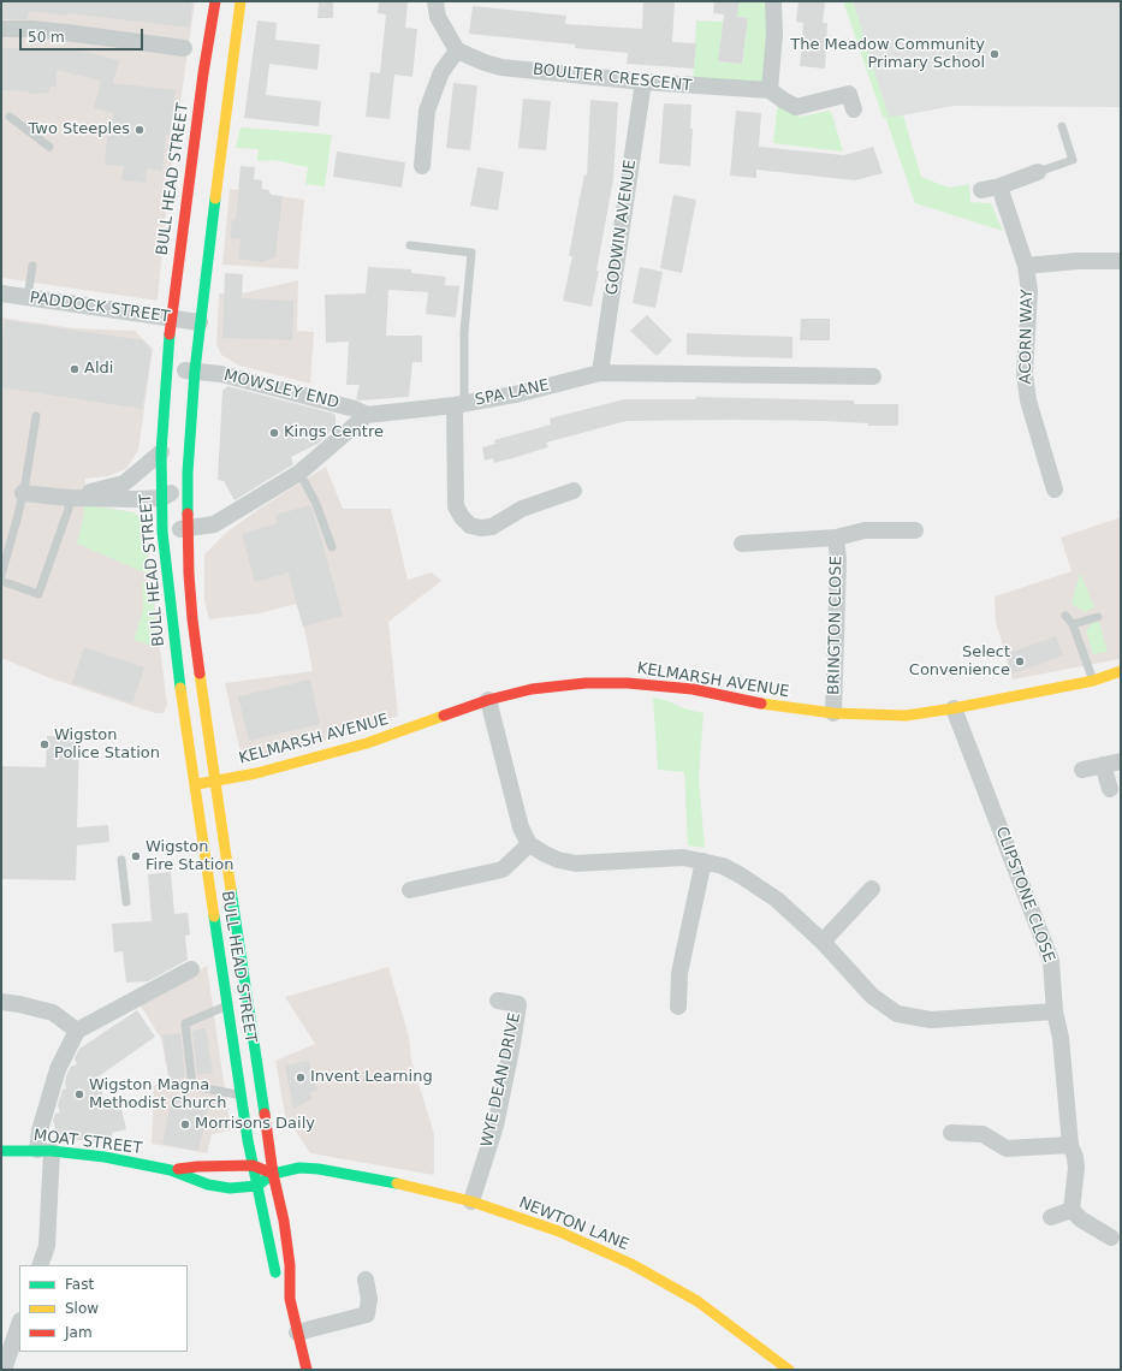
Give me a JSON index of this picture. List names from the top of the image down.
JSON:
{
  "streets": {
    "main road": [
      "BULL HEAD STREET",
      "KELMARSH AVENUE",
      "MOAT STREET",
      "NEWTON LANE"
    ],
    "street": [
      "BOULTER CRESCENT",
      "GODWIN AVENUE",
      "PADDOCK STREET",
      "ACORN WAY",
      "MOWSLEY END",
      "SPA LANE",
      "BRINGTON CLOSE",
      "CLIPSTONE CLOSE",
      "WYE DEAN DRIVE"
    ]
  },
  "crossings": [
    ["BOULTER CRESCENT", "GODWIN AVENUE"],
    ["BULL HEAD STREET", "PADDOCK STREET"],
    ["BULL HEAD STREET", "MOWSLEY END"],
    ["BULL HEAD STREET", "KELMARSH AVENUE"],
    ["BULL HEAD STREET", "MOAT STREET"],
    ["BULL HEAD STREET", "NEWTON LANE"],
    ["GODWIN AVENUE", "SPA LANE"],
    ["MOWSLEY END", "SPA LANE"],
    ["BRINGTON CLOSE", "KELMARSH AVENUE"],
    ["KELMARSH AVENUE", "CLIPSTONE CLOSE"],
    ["WYE DEAN DRIVE", "NEWTON LANE"],
    ["MOAT STREET", "NEWTON LANE"]
  ],
  "places": [
    "The Meadow Community Primary School",
    "Two Steeples",
    "Aldi",
    "Kings Centre",
    "Select Convenience",
    "Wigston Police Station",
    "Wigston Fire Station",
    "Invent Learning",
    "Wigston Magna Methodist Church",
    "Morrisons Daily"
  ],
  "legend": ["Fast", "Slow", "Jam"],
  "scale_bar": "50 m"
}
